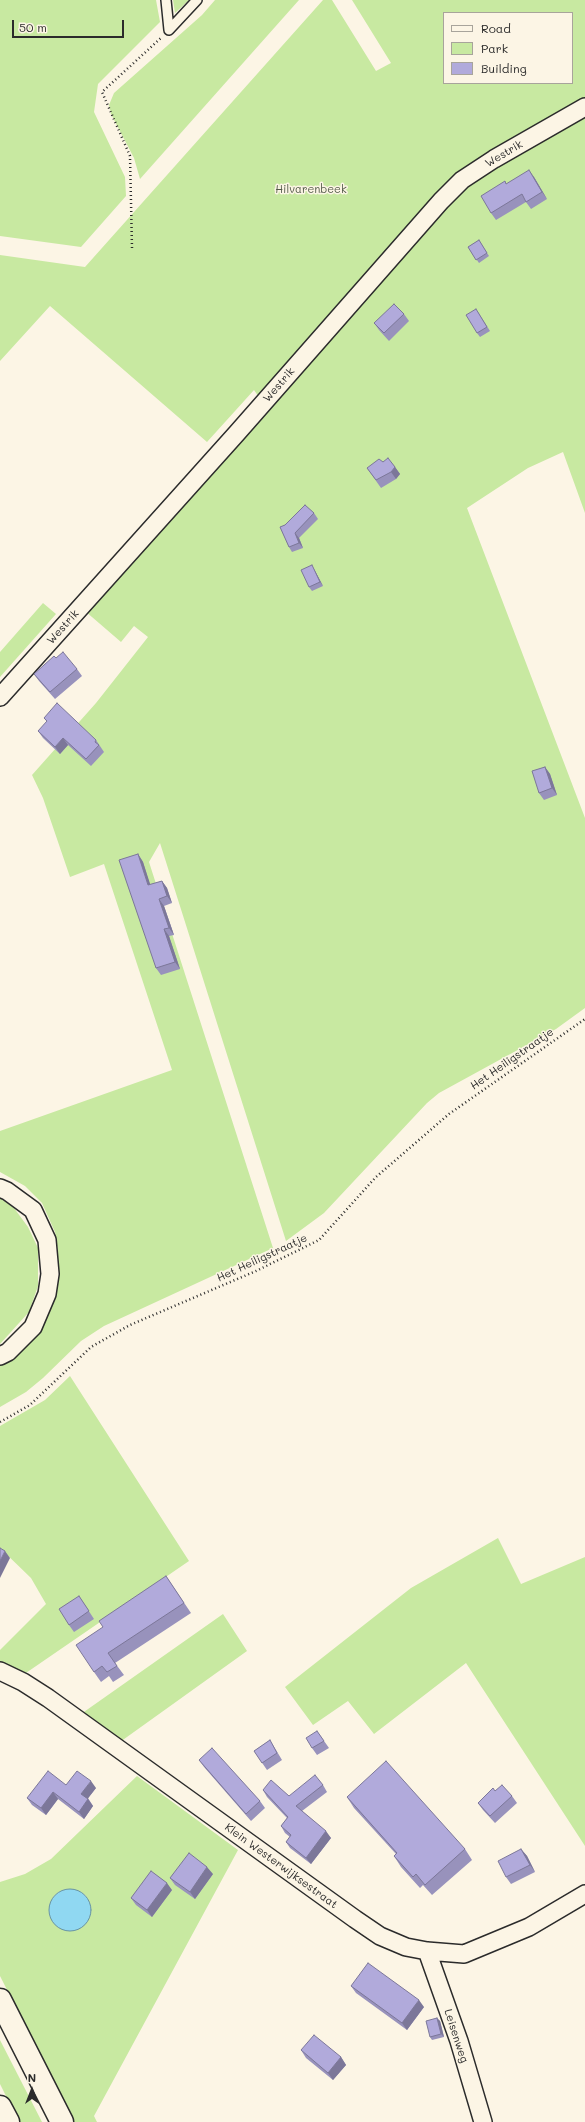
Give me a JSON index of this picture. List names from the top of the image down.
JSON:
{
  "streets": {
    "street": ["Westrik", "Klein Westerwijksestraat", "Leisenweg"],
    "path": ["Het Heiligstraatje"]
  },
  "crossings": [
    ["Klein Westerwijksestraat", "Leisenweg"]
  ],
  "parks": ["Hilvarenbeek"],
  "legend": ["Road", "Park", "Building"],
  "scale_bar": "50 m",
  "north": "top"
}
